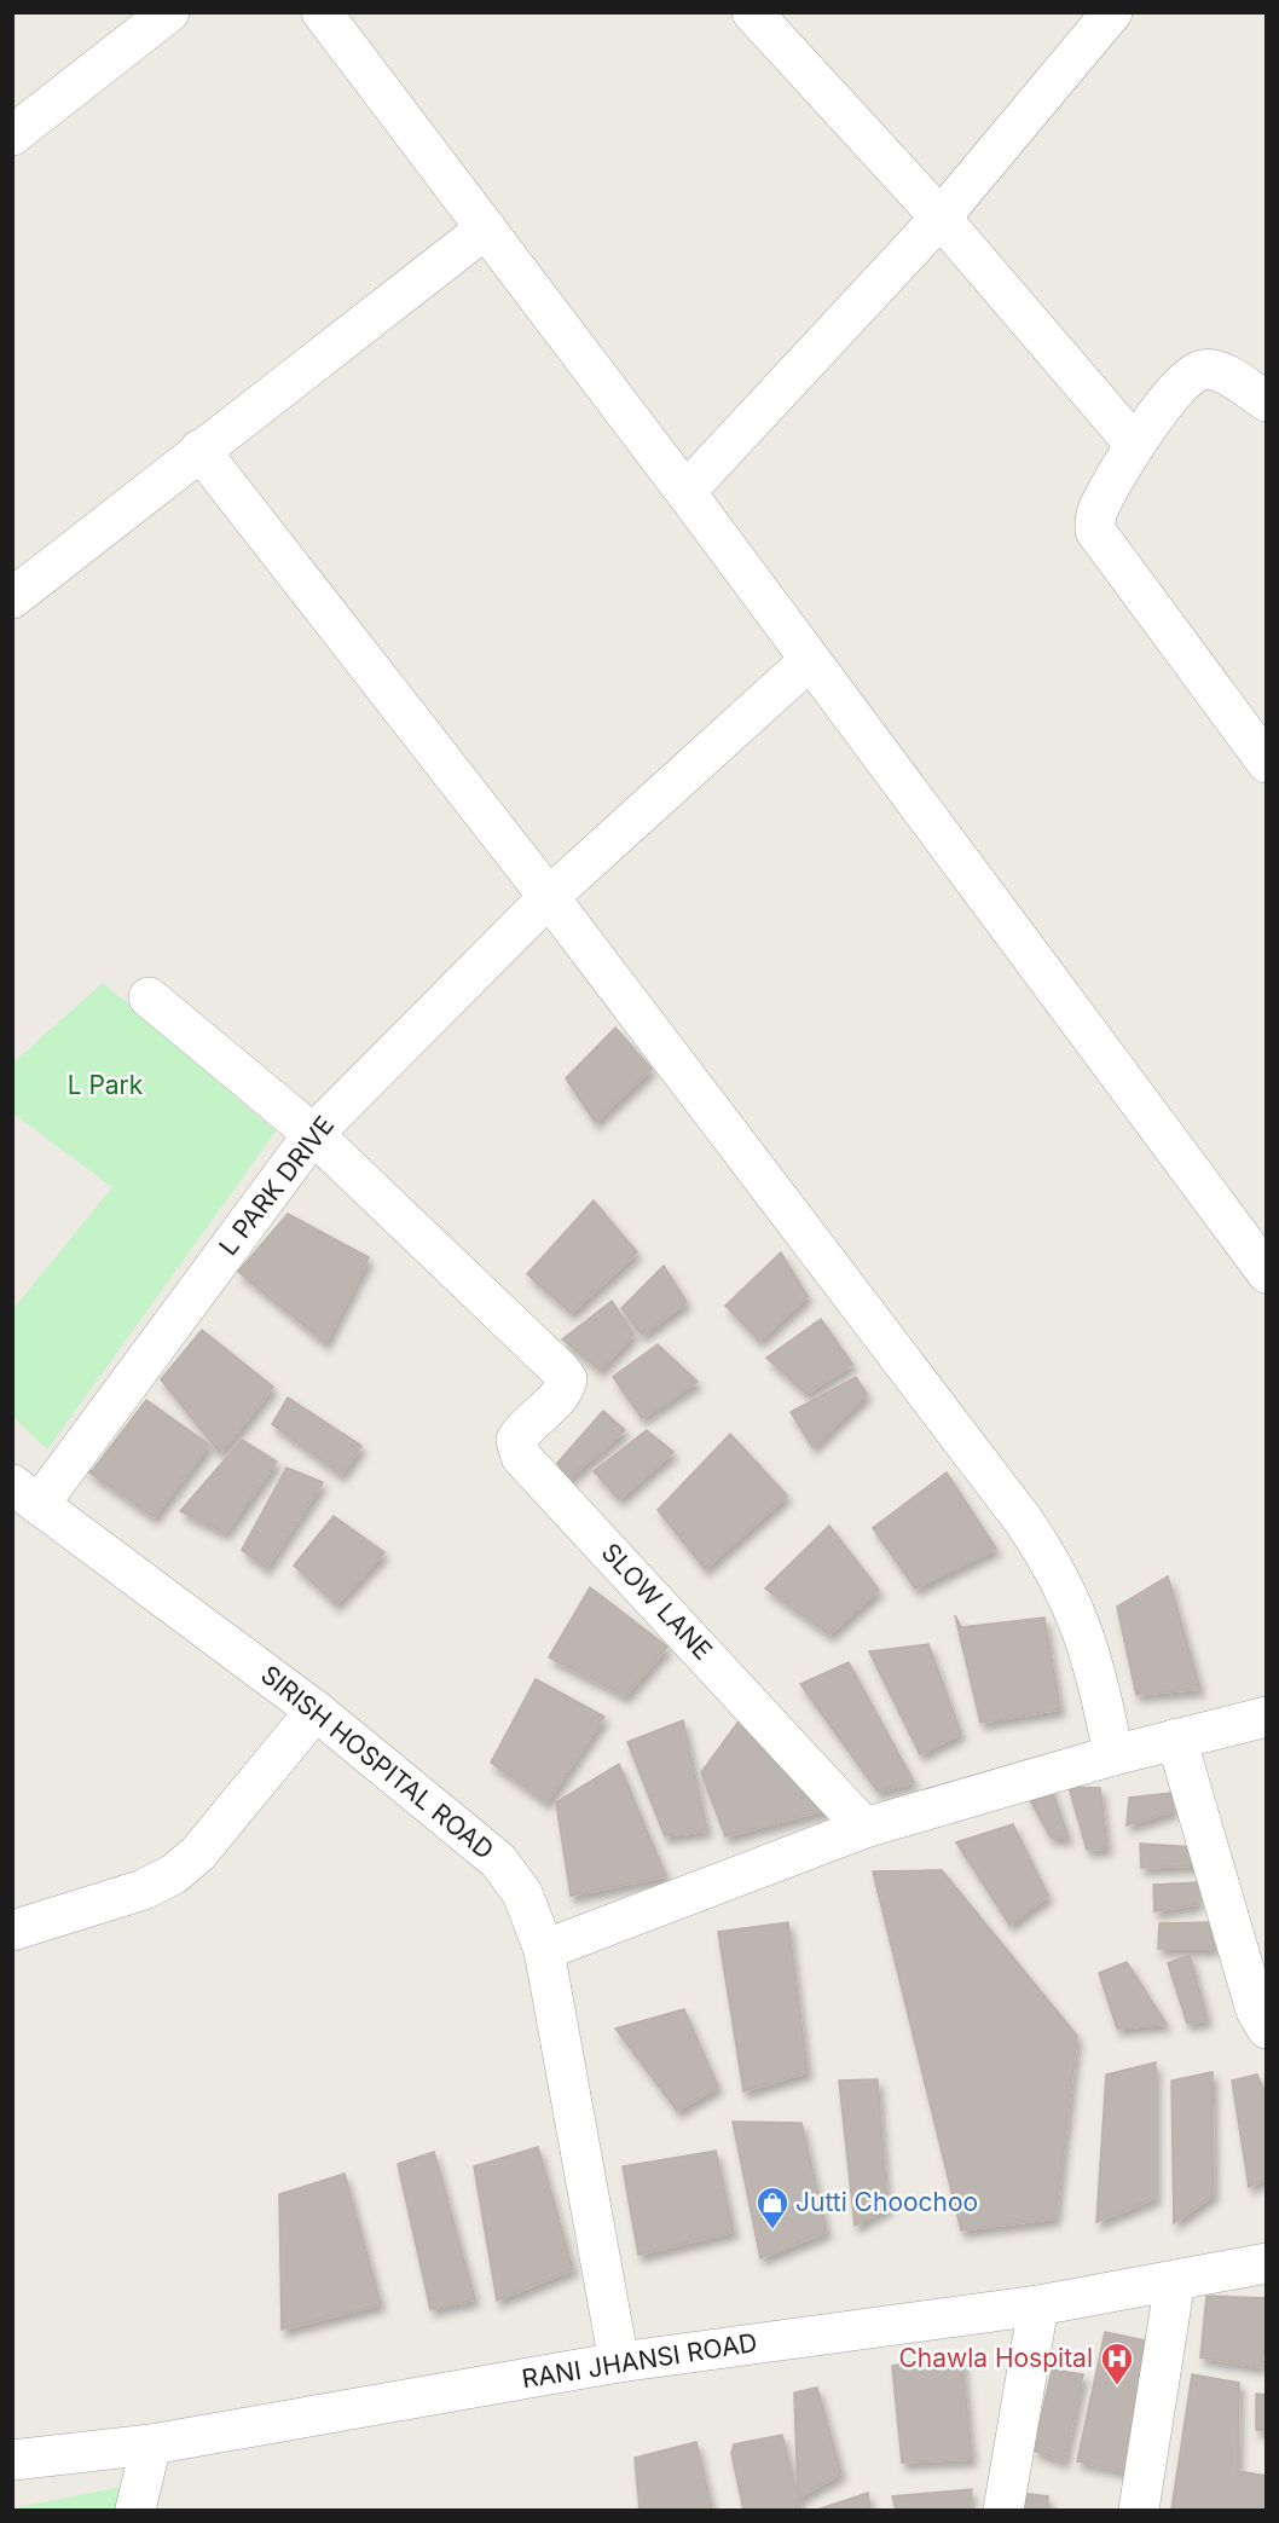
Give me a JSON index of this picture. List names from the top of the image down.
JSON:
{
  "streets": {
    "street": [
      "L PARK DRIVE",
      "SLOW LANE",
      "SIRISH HOSPITAL ROAD",
      "RANI JHANSI ROAD"
    ]
  },
  "crossings": [
    ["L PARK DRIVE", "SLOW LANE"],
    ["L PARK DRIVE", "SIRISH HOSPITAL ROAD"],
    ["SIRISH HOSPITAL ROAD", "RANI JHANSI ROAD"]
  ],
  "parks": ["L Park"],
  "places": {
    "shop": ["Jutti Choochoo"],
    "hospital": ["Chawla Hospital"]
  }
}
